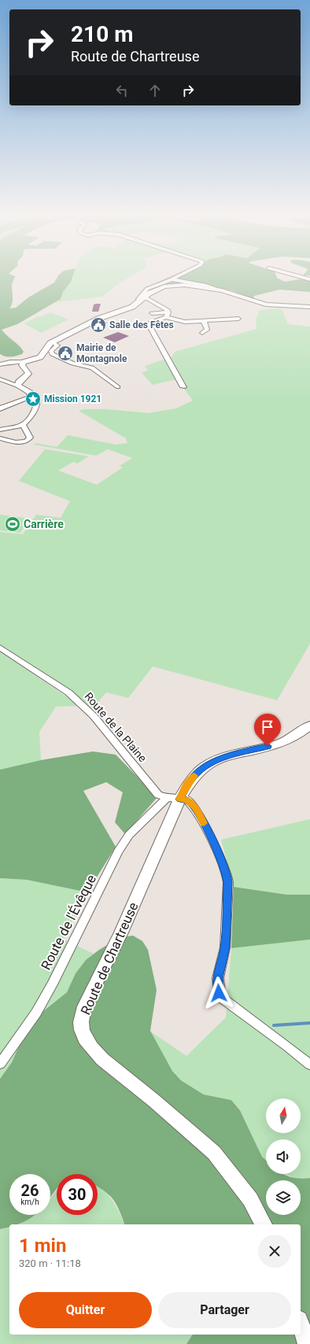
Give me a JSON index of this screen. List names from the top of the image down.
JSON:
{
  "streets": {
    "main road": ["Route de Chartreuse"],
    "street": ["Route de la Plaine", "Route de l'Évêque"]
  },
  "crossings": [
    ["Route de la Plaine", "Route de l'Évêque"],
    ["Route de la Plaine", "Route de Chartreuse"]
  ],
  "places": {
    "public building": ["Salle des Fêtes", "Mairie de Montagnole"],
    "place": ["Mission 1921"],
    "sports": ["Carrière"]
  },
  "north": "top",
  "page": {
    "turn": ["210 m", "Route de Chartreuse"],
    "speed": "26 km/h",
    "limit": "30",
    "heading": ["1 min", "320 m · 11:18"],
    "buttons": ["Quitter", "Partager"]
  }
}
